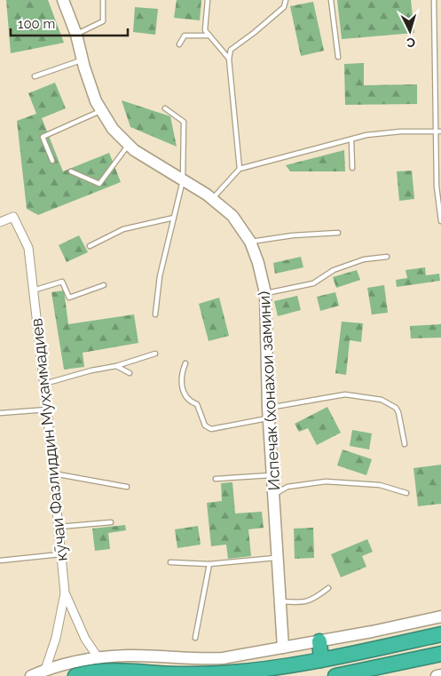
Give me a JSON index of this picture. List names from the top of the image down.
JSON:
{
  "streets": {
    "street": ["Испечак (хонахои замини)", "кӯчаи Фазлиддин Муҳаммадиев"]
  },
  "scale_bar": "100 m",
  "north": "bottom"
}
